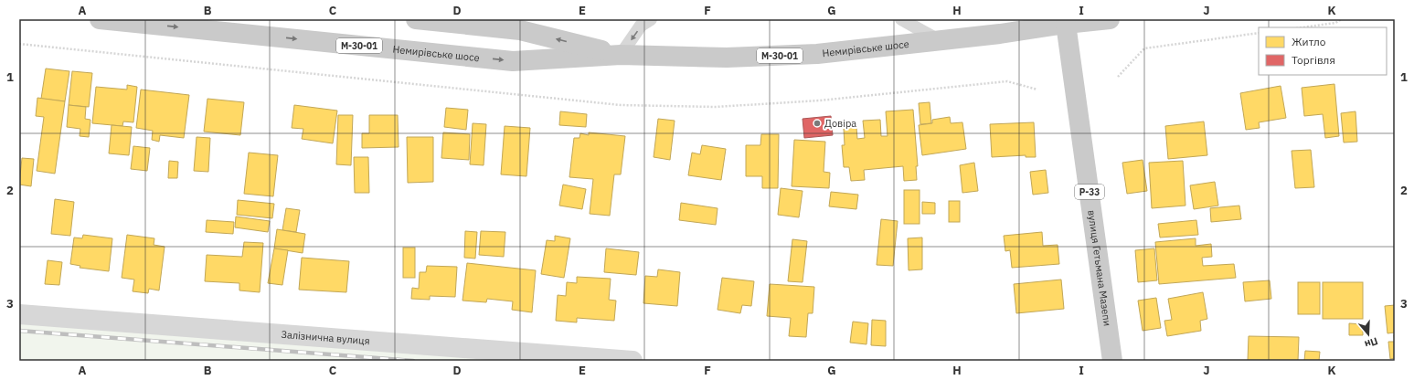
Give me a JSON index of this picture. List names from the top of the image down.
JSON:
{
  "streets": {
    "main road": [
      "М-30-01",
      "Немирівське шосе",
      "Р-33",
      "вулиця Гетьмана Мазепи"
    ],
    "street": ["Залізнична вулиця"]
  },
  "crossings": [
    ["Немирівське шосе", "вулиця Гетьмана Мазепи"]
  ],
  "places": ["Довіра"],
  "legend": ["Житло", "Торгівля"],
  "north": "bottom",
  "grid": {
    "columns": [
      "A",
      "B",
      "C",
      "D",
      "E",
      "F",
      "G",
      "H",
      "I",
      "J",
      "K"
    ],
    "rows": ["1", "2", "3"]
  }
}
